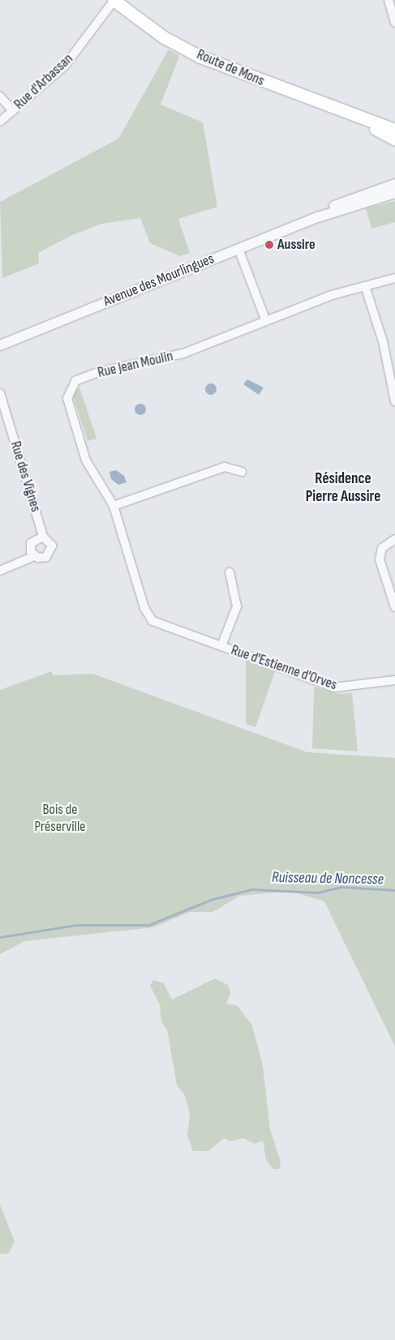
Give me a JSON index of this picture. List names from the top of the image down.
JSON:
{
  "streets": {
    "main road": ["Route de Mons"],
    "street": [
      "Rue d'Arbassan",
      "Avenue des Mourlingues",
      "Rue Jean Moulin",
      "Rue des Vignes",
      "Rue d'Estienne d'Orves"
    ]
  },
  "crossings": [
    ["Route de Mons", "Rue d'Arbassan"],
    ["Rue Jean Moulin", "Rue d'Estienne d'Orves"]
  ],
  "districts": ["Résidence Pierre Aussire"],
  "water": ["Ruisseau de Noncesse"],
  "parks": ["Bois de Préserville"],
  "places": ["Aussire"]
}
